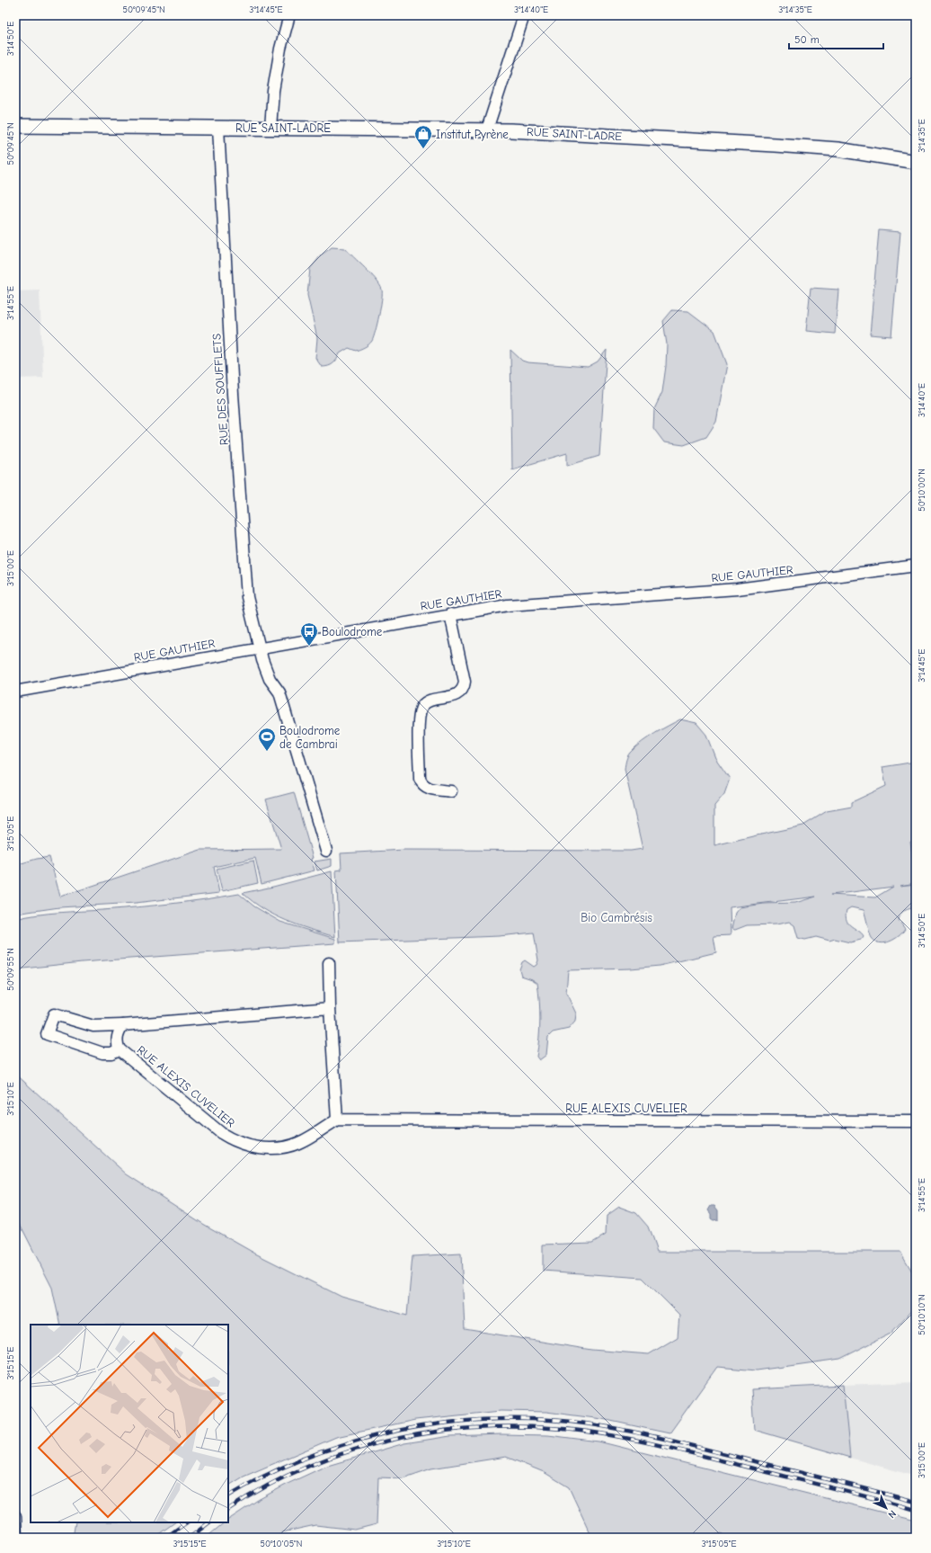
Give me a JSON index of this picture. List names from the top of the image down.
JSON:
{
  "streets": {
    "street": [
      "RUE SAINT-LADRE",
      "RUE DES SOUFFLETS",
      "RUE GAUTHIER",
      "RUE ALEXIS CUVELIER"
    ]
  },
  "crossings": [
    ["RUE SAINT-LADRE", "RUE DES SOUFFLETS"],
    ["RUE DES SOUFFLETS", "RUE GAUTHIER"]
  ],
  "parks": ["Bio Cambrésis"],
  "places": {
    "shop": ["Institut Pyrène"],
    "bus stop": ["Boulodrome"],
    "sports": ["Boulodrome de Cambrai"]
  },
  "scale_bar": "50 m",
  "north": "bottom right",
  "coordinates": [
    "50°09'45\"N",
    "3°14'45\"E",
    "3°14'40\"E",
    "3°14'35\"E",
    "3°14'50\"E",
    "3°14'55\"E",
    "50°10'00\"N",
    "3°15'00\"E",
    "3°15'05\"E",
    "50°09'55\"N",
    "3°15'10\"E",
    "50°10'10\"N",
    "3°15'15\"E",
    "50°10'05\"N"
  ]
}
